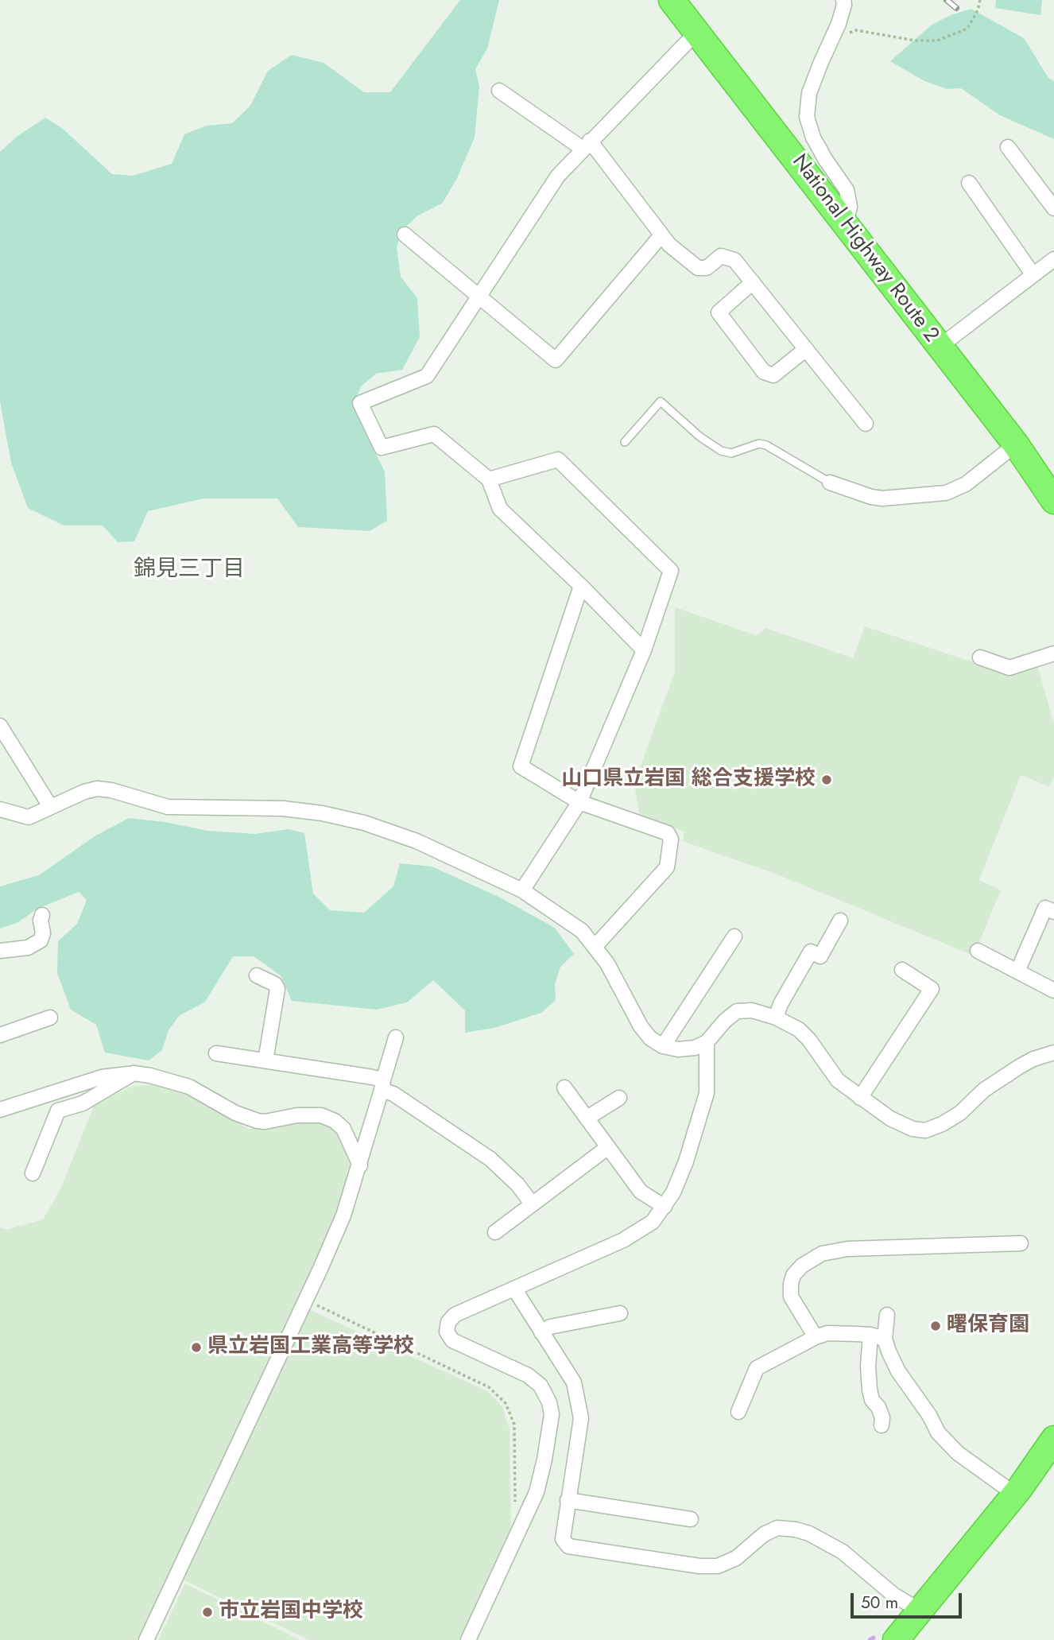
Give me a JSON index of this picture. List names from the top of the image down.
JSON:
{
  "streets": {
    "highway": ["National Highway Route 2"]
  },
  "districts": ["錦見三丁目"],
  "places": [
    "山口県立岩国 総合支援学校",
    "曙保育園",
    "県立岩国工業高等学校",
    "市立岩国中学校"
  ],
  "scale_bar": "50 m"
}
